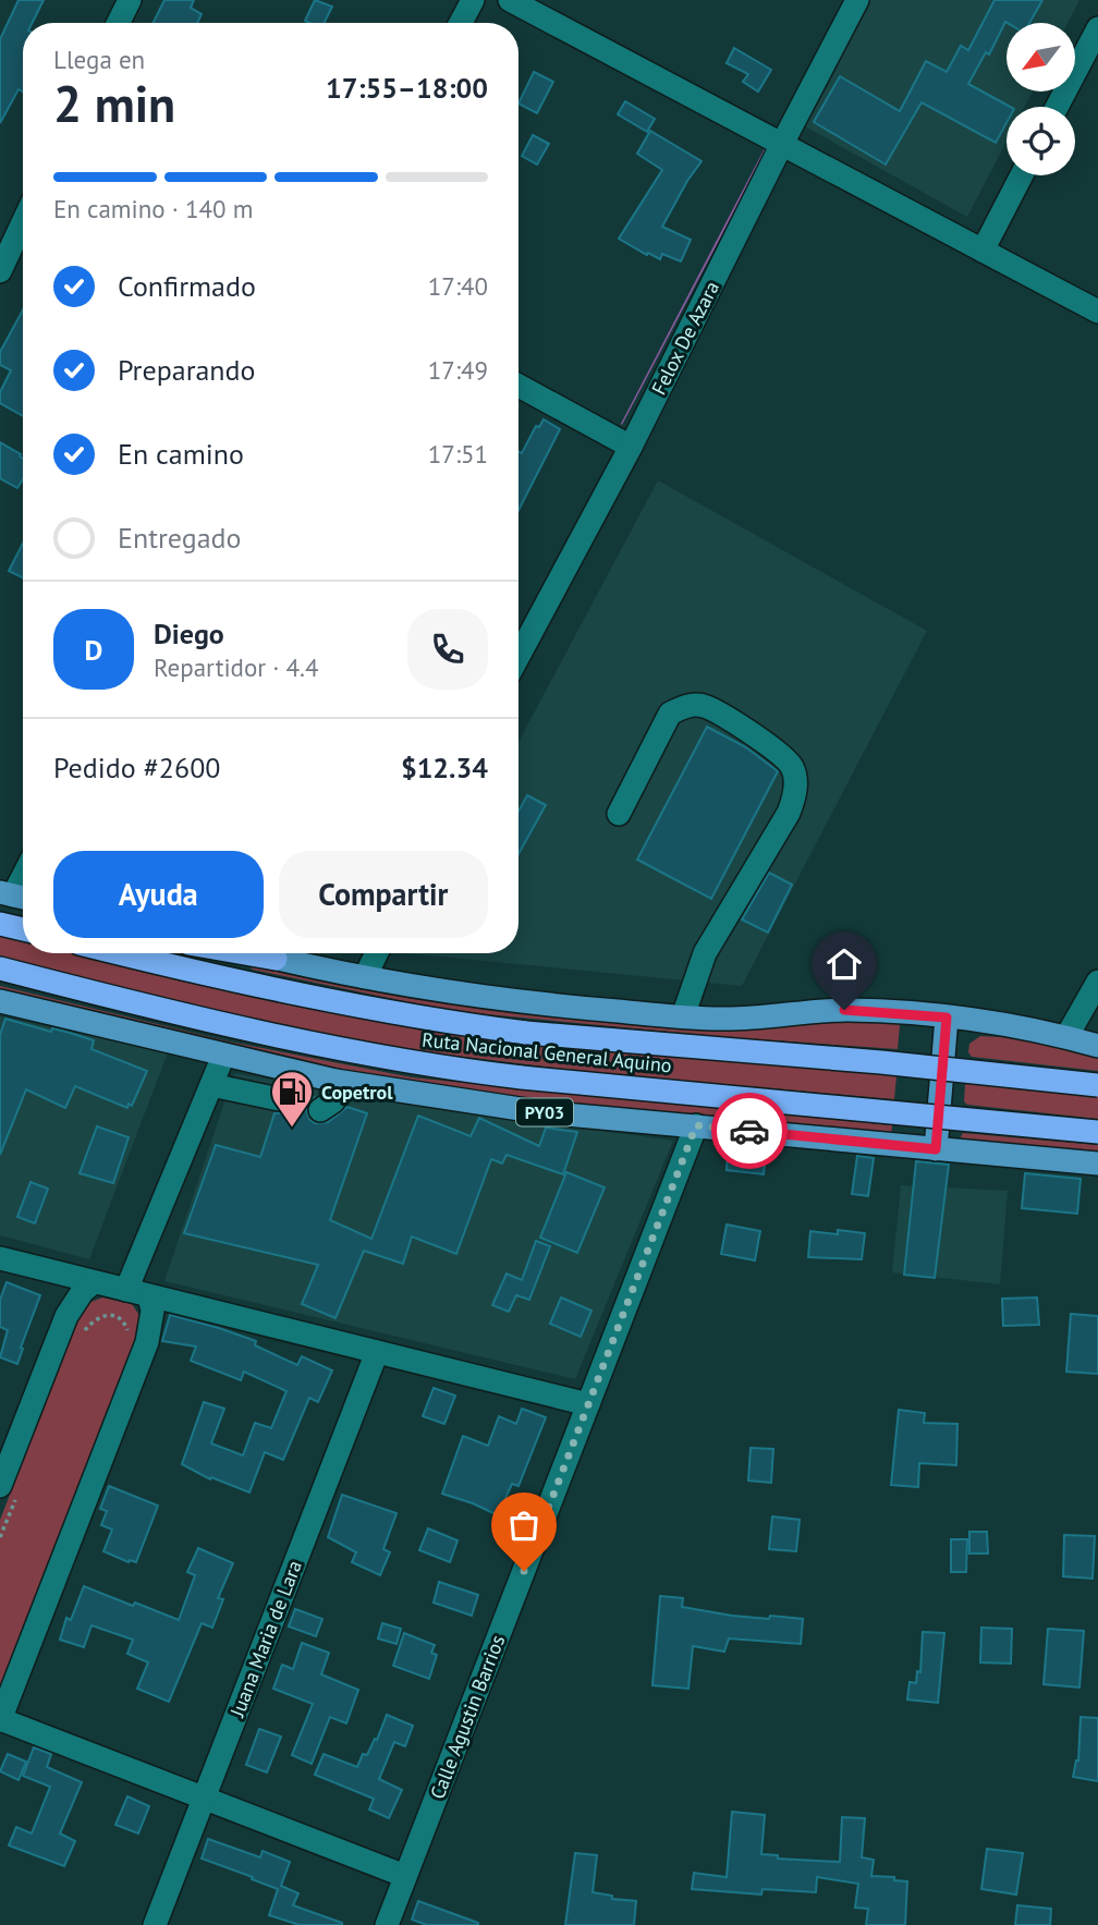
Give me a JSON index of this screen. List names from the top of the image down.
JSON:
{
  "streets": {
    "highway": ["Ruta Nacional General Aquino", "PY03"],
    "street": ["Felox De Azara", "Juana Maria de Lara", "Calle Agustin Barrios"]
  },
  "crossings": [
    ["PY03", "Calle Agustin Barrios"]
  ],
  "places": {
    "fuel station": ["Copetrol"]
  },
  "north": "bottom left",
  "page": {
    "heading": ["2 min", "Llega en", "17:55–18:00"],
    "panel": [
      "Diego",
      "Repartidor · 4.4",
      "Pedido #2600",
      "$12.34"
    ],
    "bar": "En camino · 140 m",
    "list": [
      ["Confirmado", "17:40"],
      ["Preparando", "17:49"],
      ["En camino", "17:51"],
      "Entregado"
    ],
    "round": "D",
    "buttons": ["Ayuda", "Compartir"]
  }
}
